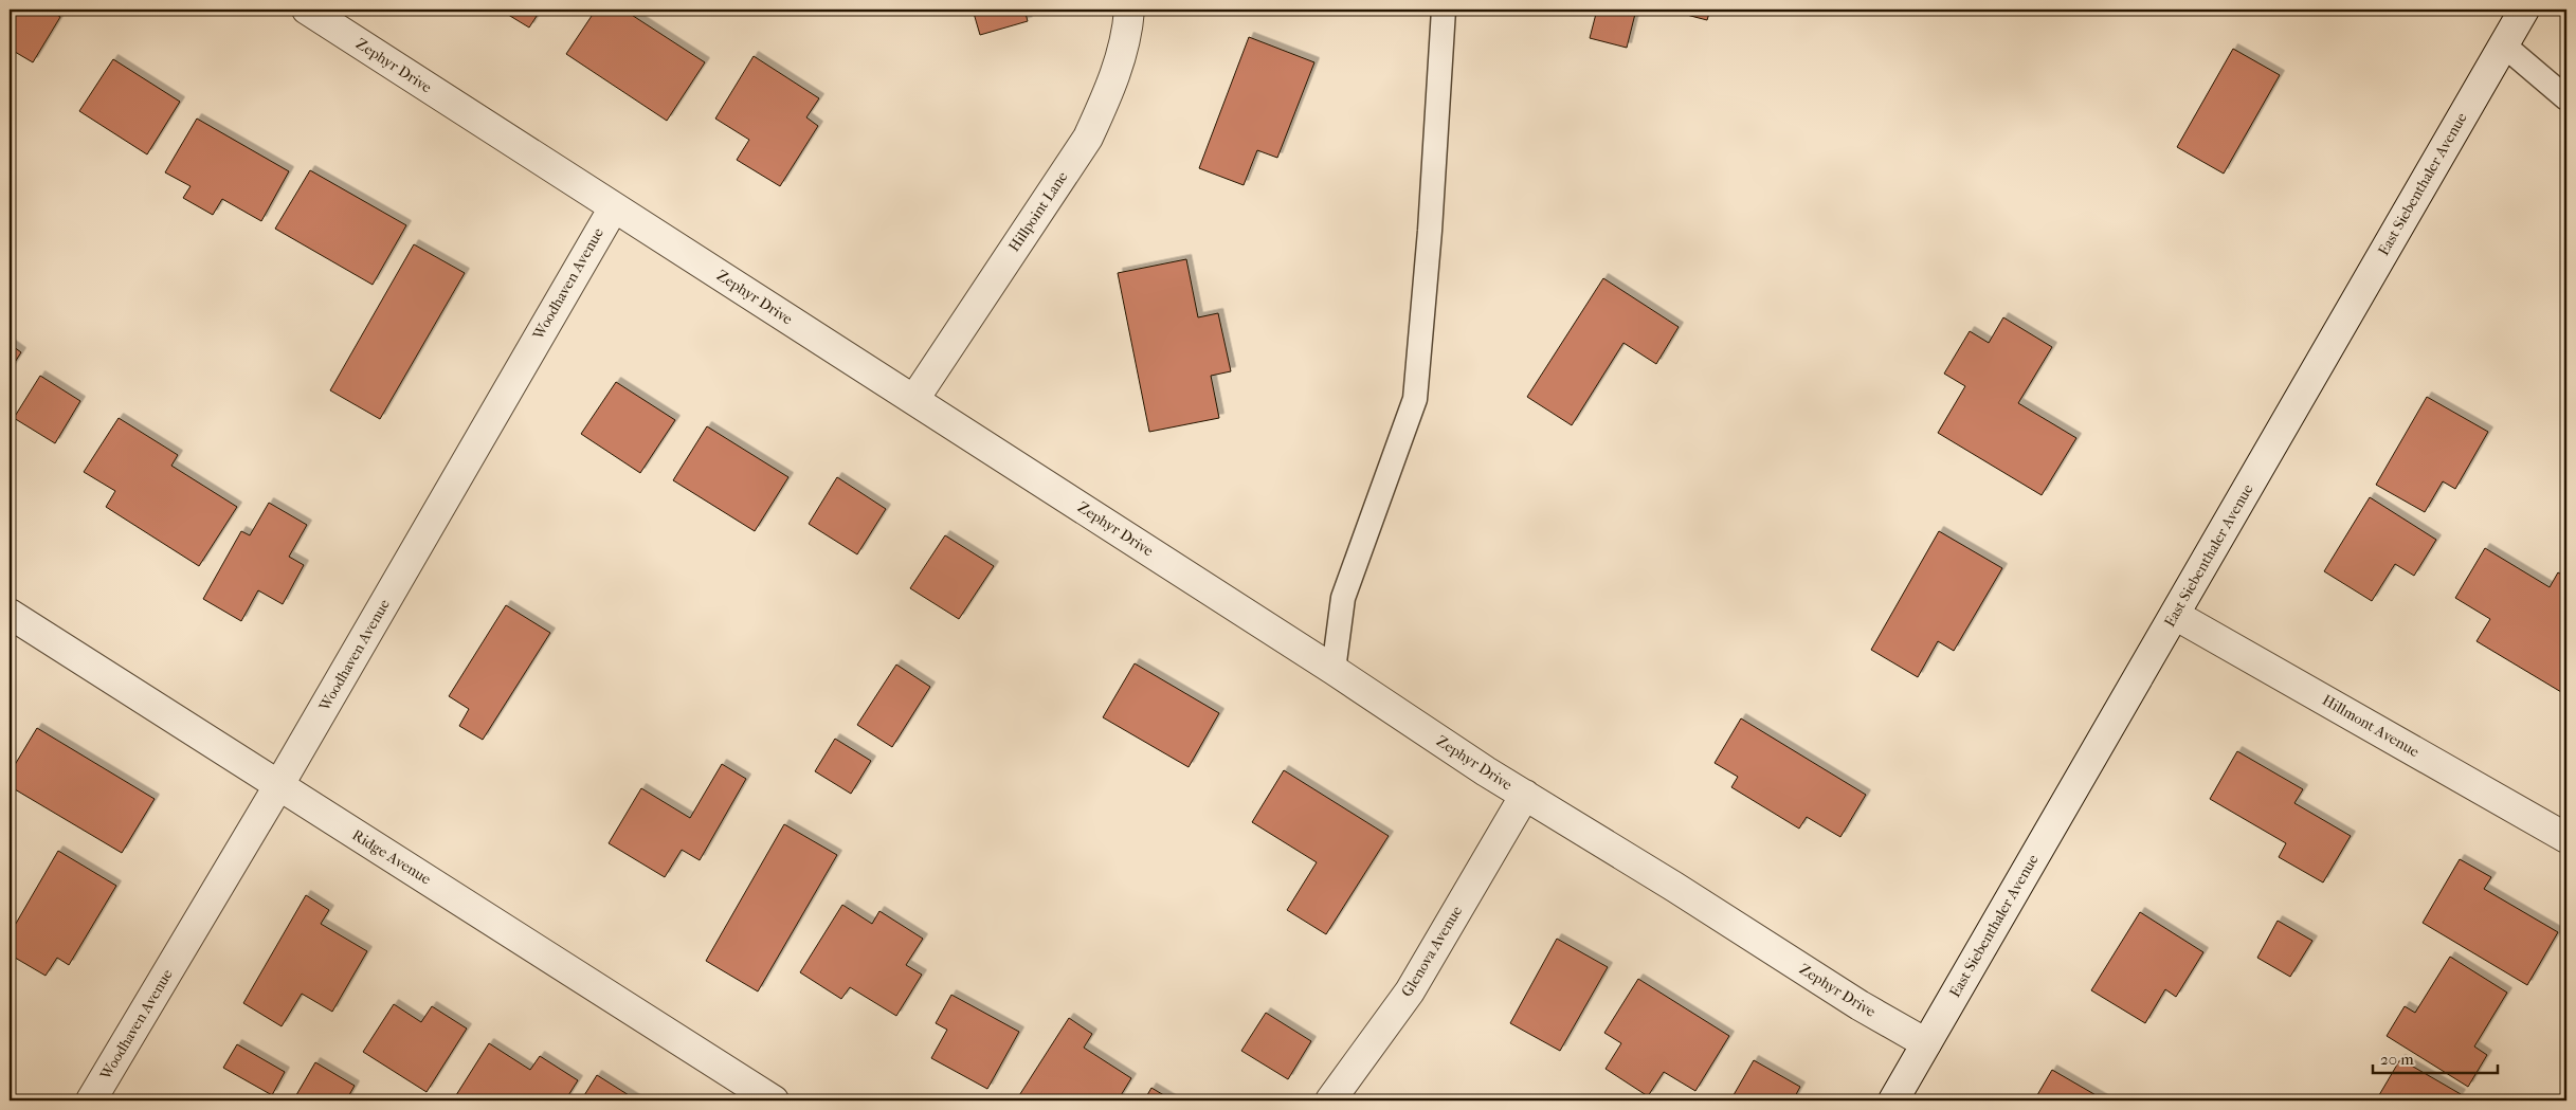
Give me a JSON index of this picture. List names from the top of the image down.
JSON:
{
  "streets": {
    "street": [
      "Zephyr Drive",
      "East Siebenthaler Avenue",
      "Hillpoint Lane",
      "Woodhaven Avenue",
      "Hillmont Avenue",
      "Ridge Avenue",
      "Glenova Avenue"
    ]
  },
  "crossings": [
    ["Zephyr Drive", "East Siebenthaler Avenue"],
    ["Zephyr Drive", "Hillpoint Lane"],
    ["Zephyr Drive", "Woodhaven Avenue"],
    ["Zephyr Drive", "Glenova Avenue"],
    ["East Siebenthaler Avenue", "Hillmont Avenue"],
    ["Woodhaven Avenue", "Ridge Avenue"]
  ],
  "scale_bar": "20 m"
}
